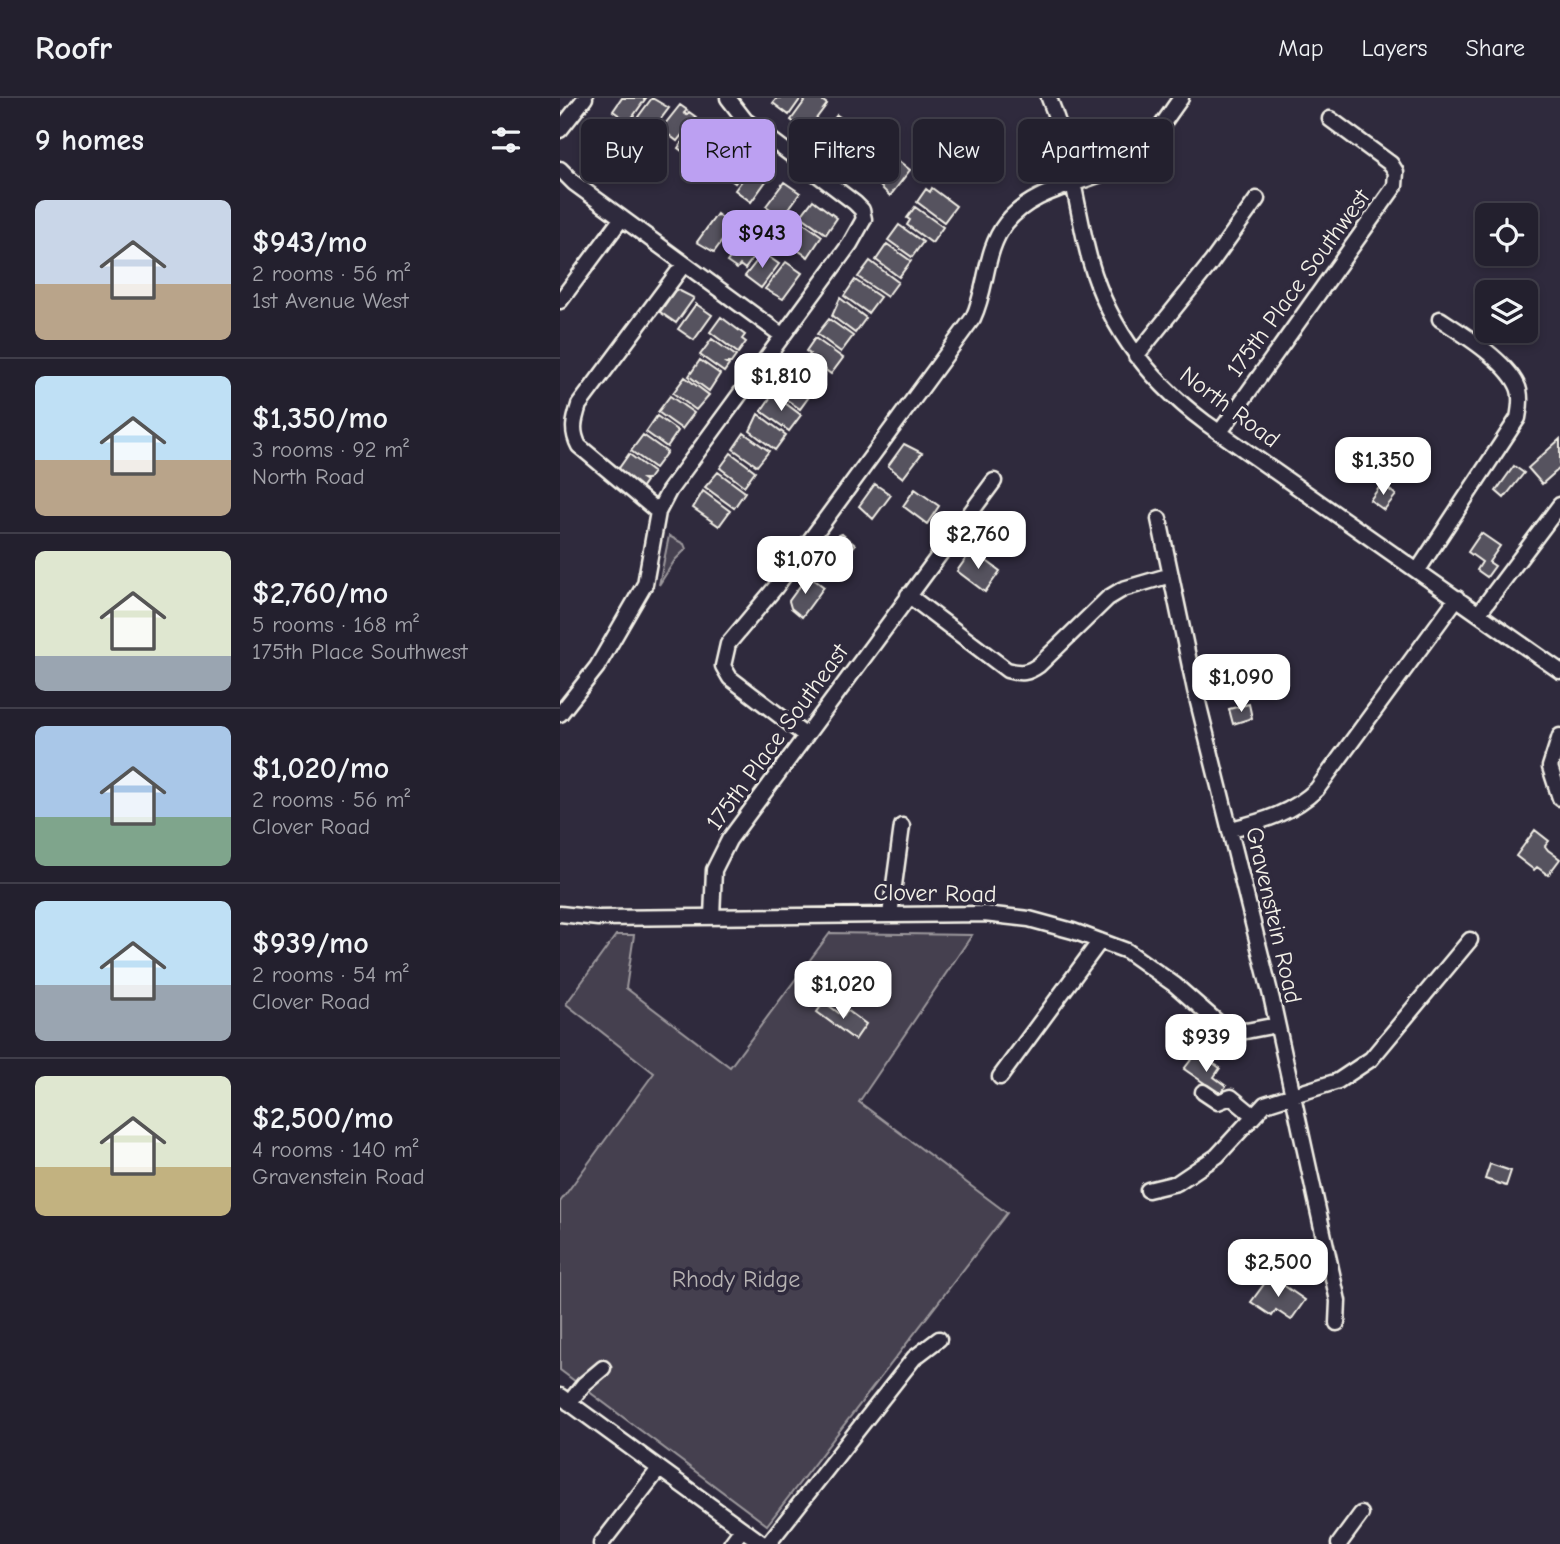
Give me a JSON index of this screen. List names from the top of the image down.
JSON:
{
  "streets": {
    "street": [
      "175th Place Southwest",
      "North Road",
      "175th Place Southeast",
      "Clover Road",
      "Gravenstein Road"
    ]
  },
  "crossings": [
    ["175th Place Southwest", "North Road"],
    ["175th Place Southeast", "Clover Road"],
    ["Clover Road", "Gravenstein Road"]
  ],
  "parks": ["Rhody Ridge"],
  "page": {
    "header": "Roofr",
    "nav": ["Map", "Layers", "Share"],
    "heading": "9 homes",
    "chip": [
      "Buy",
      "Rent",
      "Filters",
      "New",
      "Apartment"
    ],
    "list": [
      {
        "name": "$943/mo",
        "note": "2 rooms · 56 m² · 1st Avenue West"
      },
      {
        "name": "$1,350/mo",
        "note": "3 rooms · 92 m² · North Road"
      },
      {
        "name": "$2,760/mo",
        "note": "5 rooms · 168 m² · 175th Place Southwest"
      },
      {
        "name": "$1,020/mo",
        "note": "2 rooms · 56 m² · Clover Road"
      },
      {
        "name": "$939/mo",
        "note": "2 rooms · 54 m² · Clover Road"
      },
      {
        "name": "$2,500/mo",
        "note": "4 rooms · 140 m² · Gravenstein Road"
      }
    ],
    "price": [
      "$943",
      "$1,810",
      "$1,350",
      "$2,760",
      "$1,070",
      "$1,090",
      "$1,020",
      "$939",
      "$2,500"
    ]
  }
}
